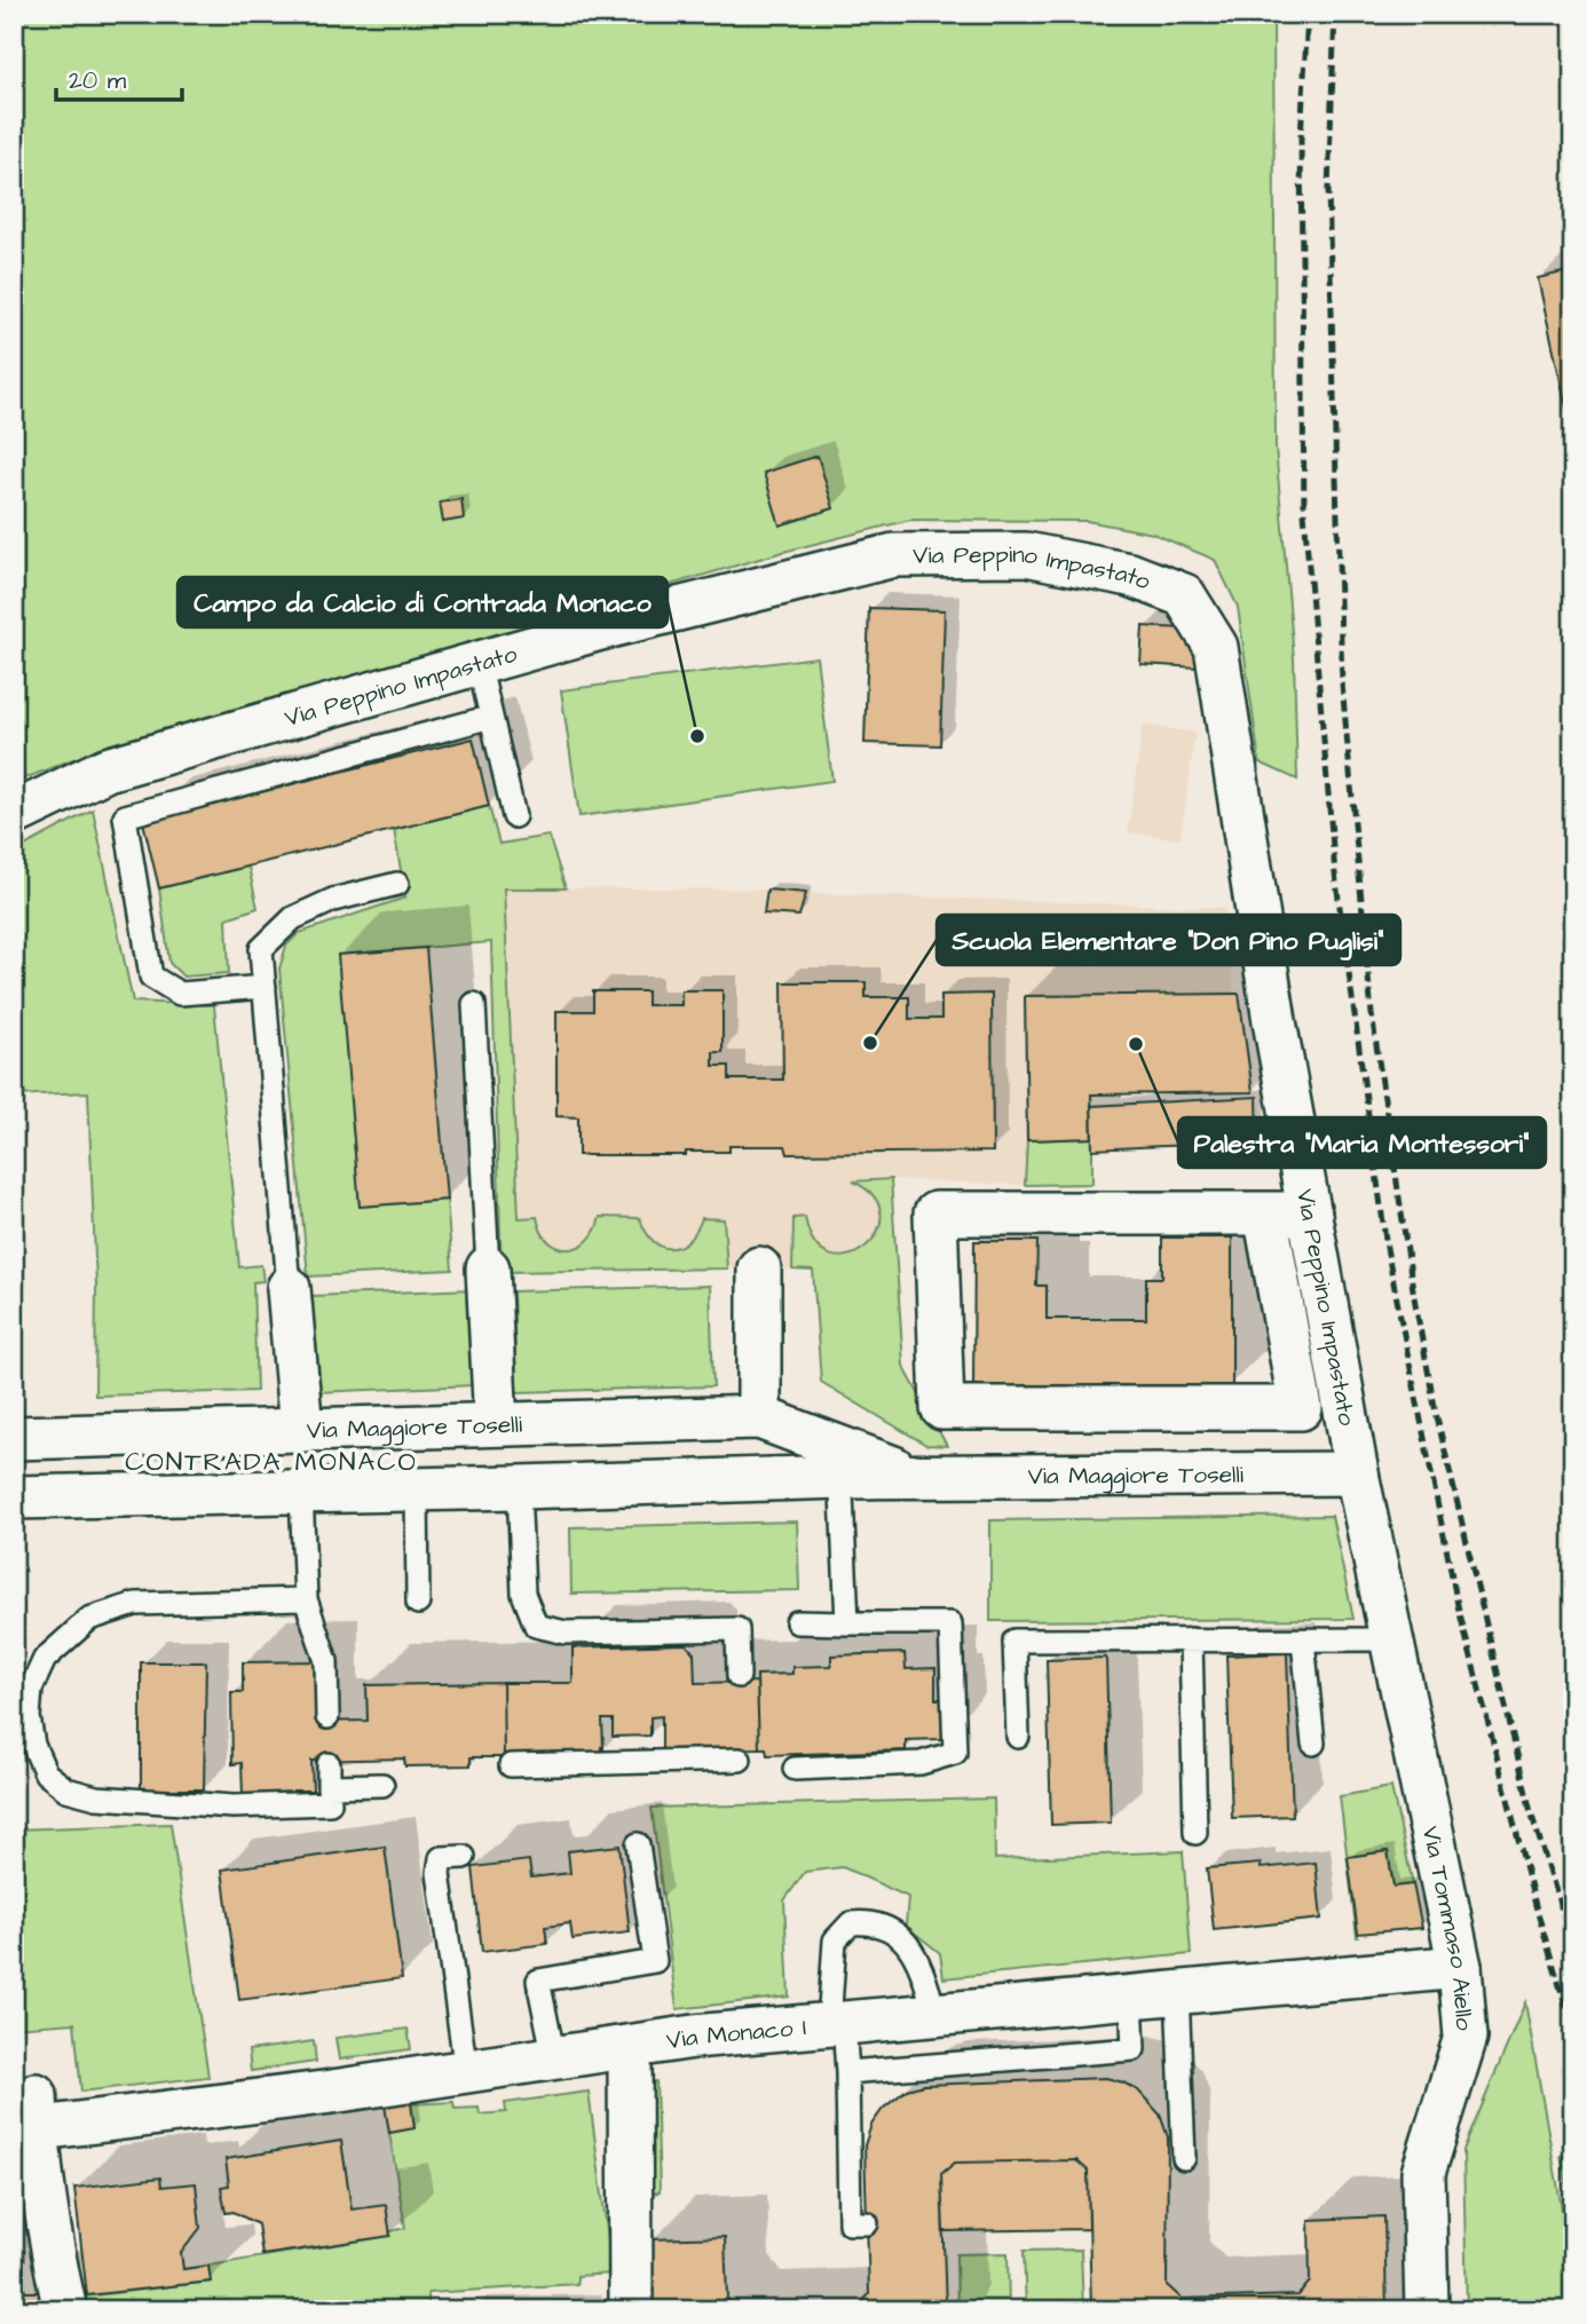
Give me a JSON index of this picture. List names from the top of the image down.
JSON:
{
  "streets": {
    "street": [
      "Via Peppino Impastato",
      "Via Maggiore Toselli",
      "Via Tommaso Aiello",
      "Via Monaco I"
    ]
  },
  "crossings": [
    ["Via Peppino Impastato", "Via Maggiore Toselli"],
    ["Via Peppino Impastato", "Via Tommaso Aiello"],
    ["Via Maggiore Toselli", "Via Tommaso Aiello"],
    ["Via Tommaso Aiello", "Via Monaco I"]
  ],
  "districts": ["CONTRADA MONACO"],
  "places": ["Campo da Calcio di Contrada Monaco", "Scuola Elementare \"Don Pino Puglisi\"", "Palestra \"Maria Montessori\""],
  "scale_bar": "20 m"
}
